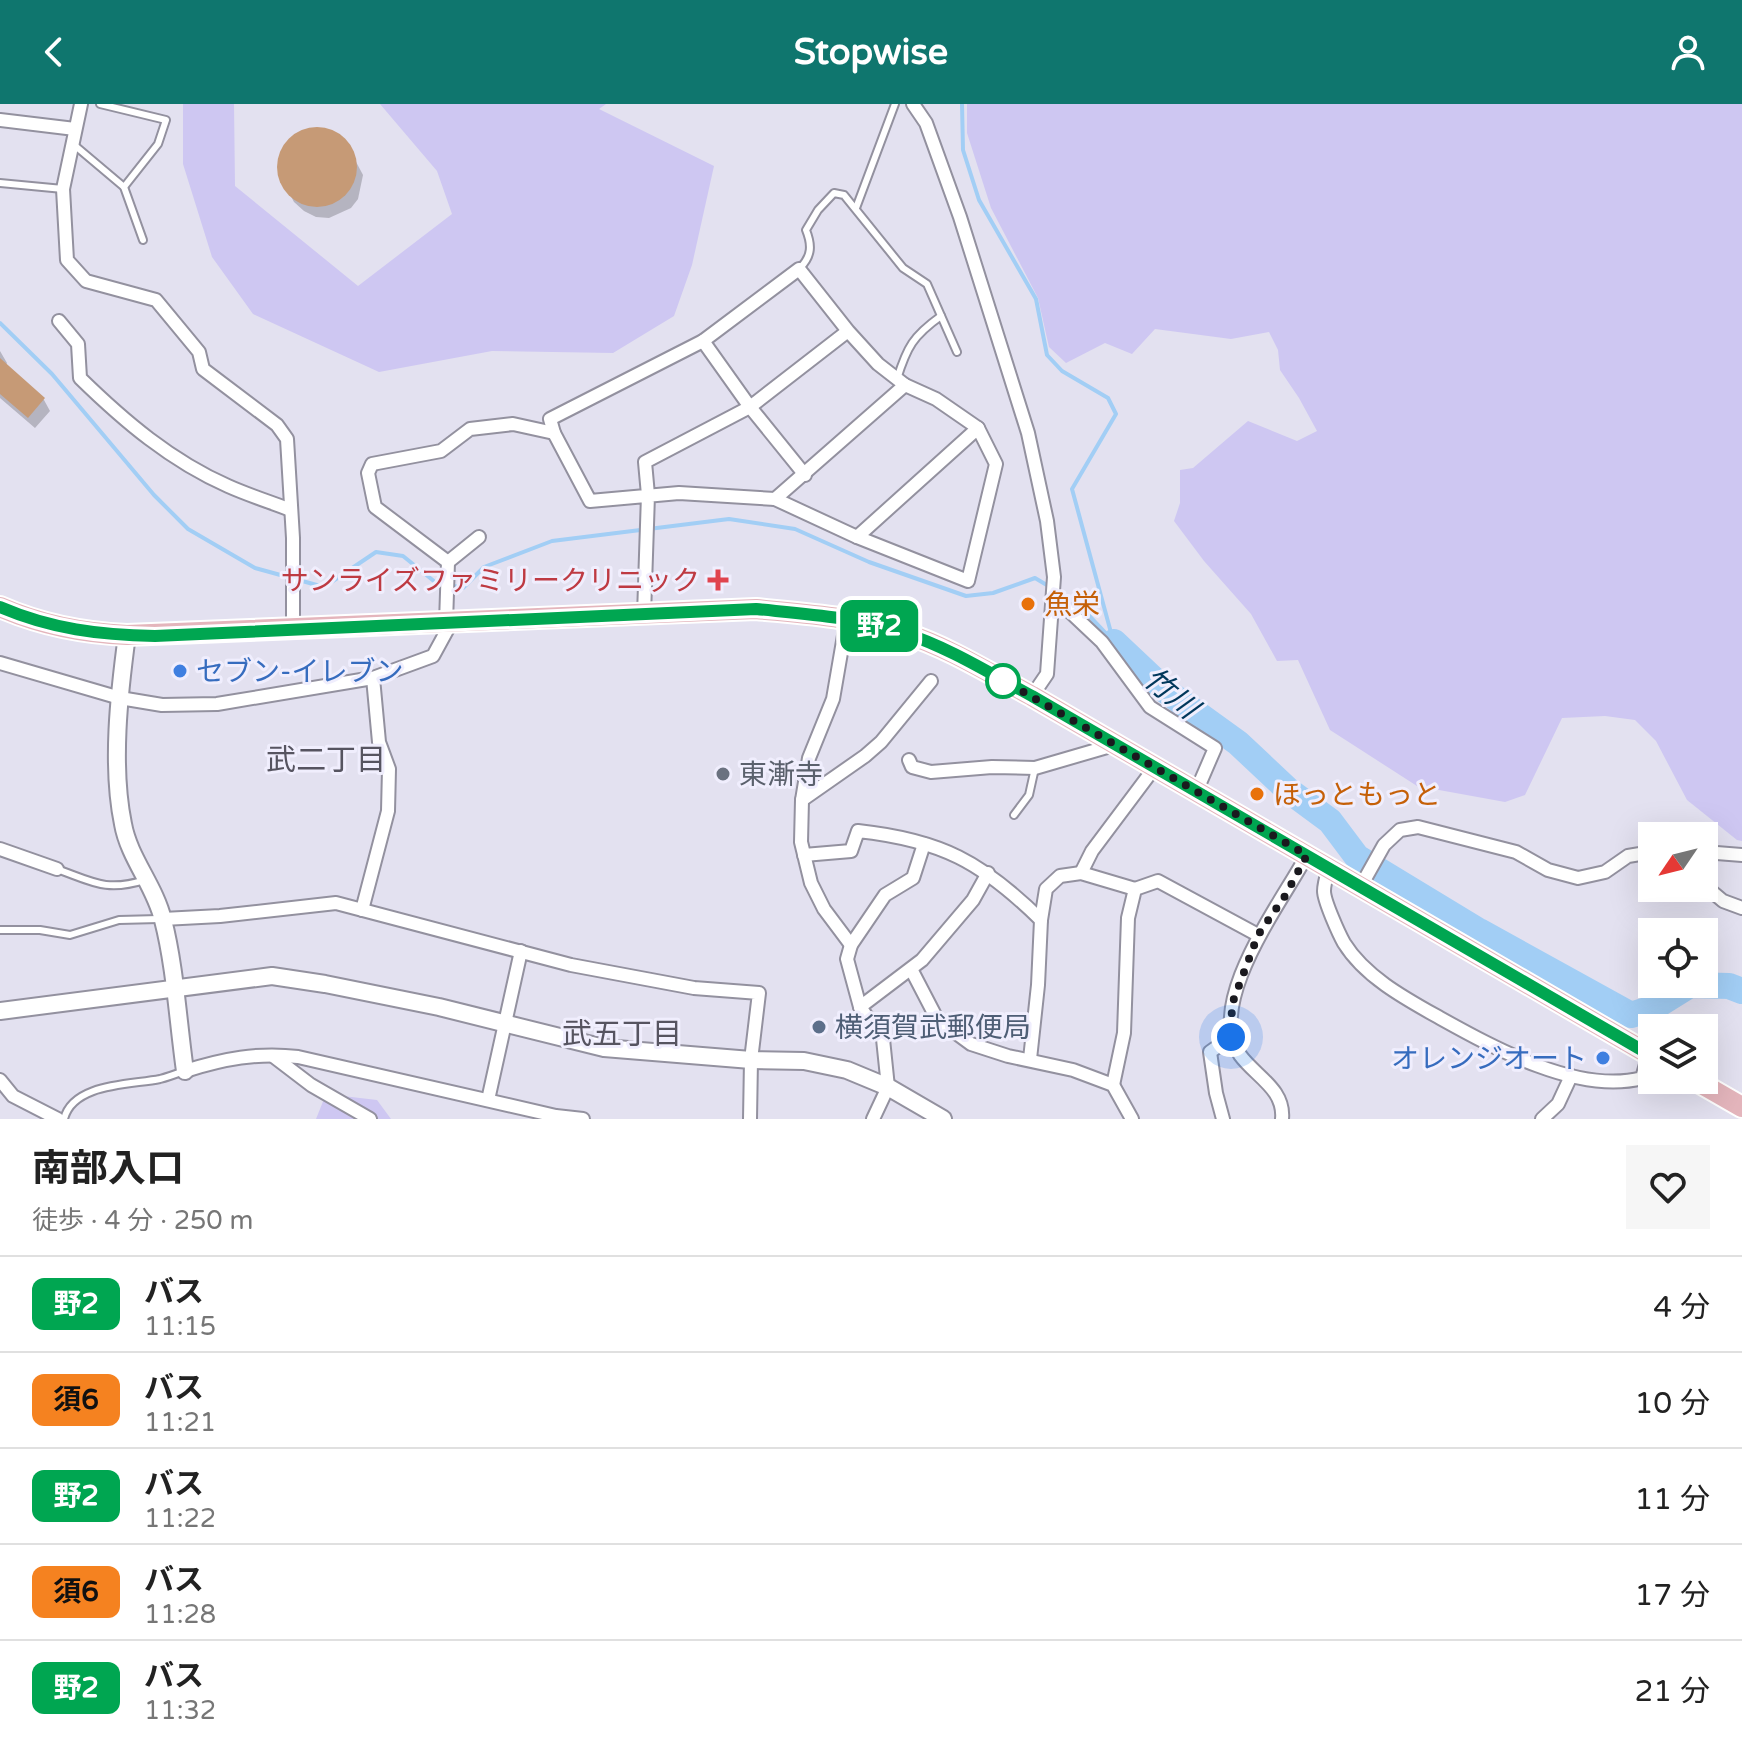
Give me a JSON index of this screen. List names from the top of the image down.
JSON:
{
  "districts": ["武二丁目", "武五丁目"],
  "water": ["竹川"],
  "places": {
    "health": ["サンライズファミリークリニック"],
    "other": [
      "魚栄",
      "セブン-イレブン",
      "東漸寺",
      "ほっともっと",
      "横須賀武郵便局",
      "オレンジオート"
    ]
  },
  "lines": ["bus line 野2"],
  "north": "bottom left",
  "page": {
    "header": "Stopwise",
    "on_map": "野2",
    "heading": ["南部入口", "徒歩 · 4 分 · 250 m"],
    "list": [
      {
        "mark": "野2",
        "name": "バス",
        "note": "11:15",
        "value": "4 分"
      },
      {
        "mark": "須6",
        "name": "バス",
        "note": "11:21",
        "value": "10 分"
      },
      {
        "mark": "野2",
        "name": "バス",
        "note": "11:22",
        "value": "11 分"
      },
      {
        "mark": "須6",
        "name": "バス",
        "note": "11:28",
        "value": "17 分"
      },
      {
        "mark": "野2",
        "name": "バス",
        "note": "11:32",
        "value": "21 分"
      }
    ]
  }
}
